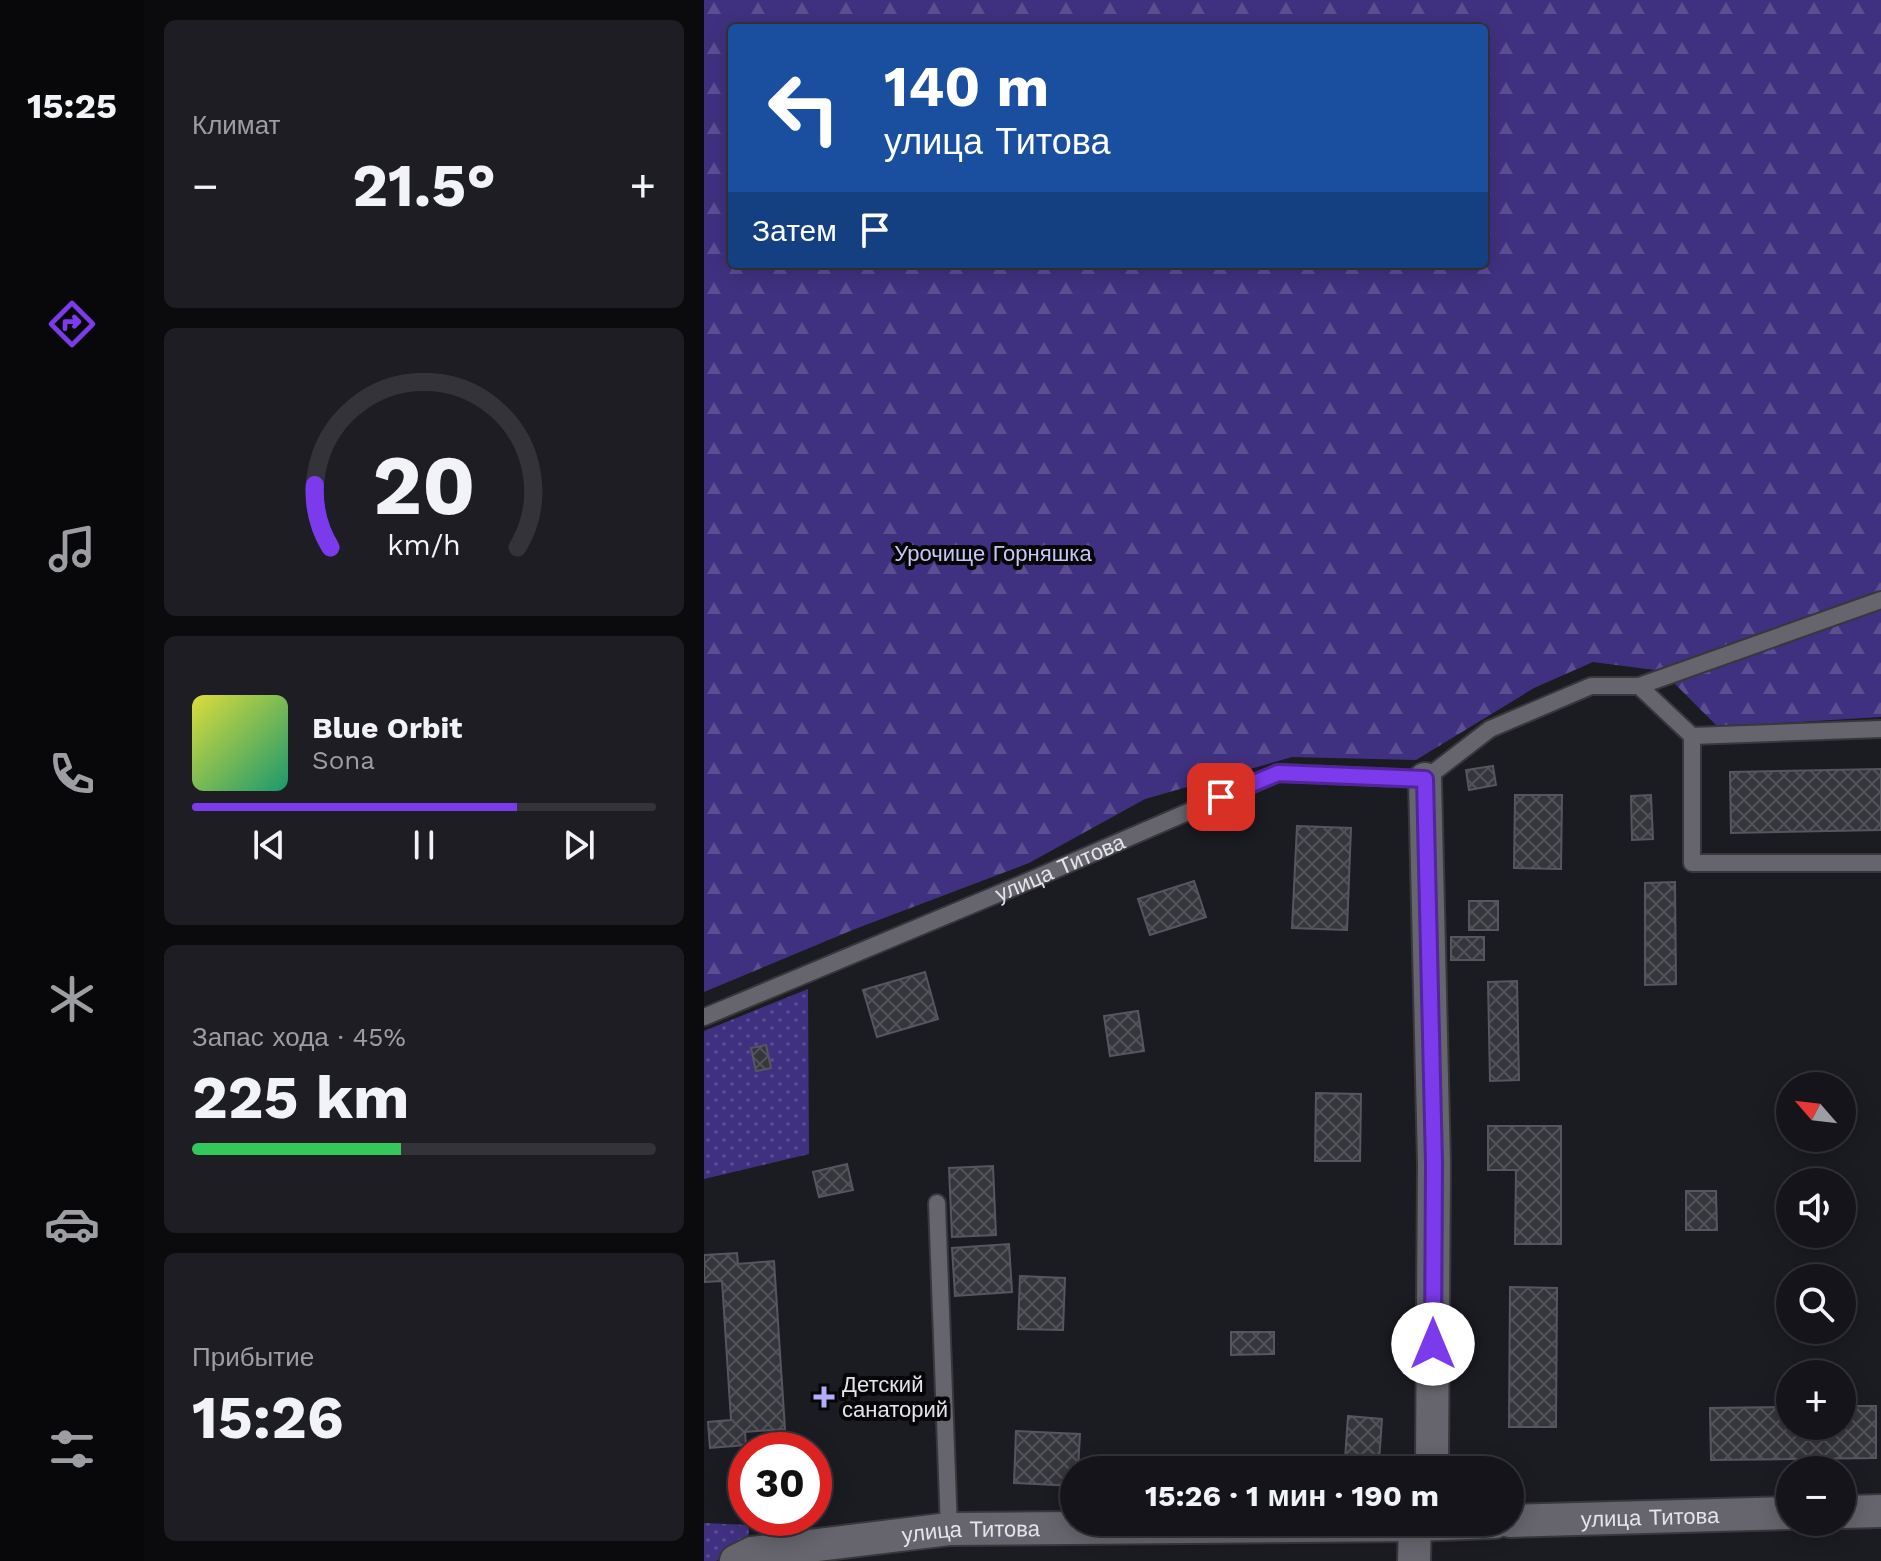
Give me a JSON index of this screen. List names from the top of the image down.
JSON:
{
  "streets": {
    "street": ["улица Титова"]
  },
  "parks": ["Урочище Горняшка"],
  "places": {
    "health": ["Детский санаторий"]
  },
  "north": "top left",
  "page": {
    "tabs": "15:25",
    "tile": [
      "Климат",
      ["Запас хода · 45%", "225 km"],
      ["Прибытие", "15:26"]
    ],
    "turn": ["140 m", "улица Титова"],
    "heat": ["−", "21.5°", "+"],
    "then": "Затем",
    "song": ["Blue Orbit", "Sona"],
    "map_buttons": ["+", "−"],
    "limit": "30",
    "trip": "15:26 · 1 мин · 190 m",
    "gauge": ["20", "km/h"]
  }
}
